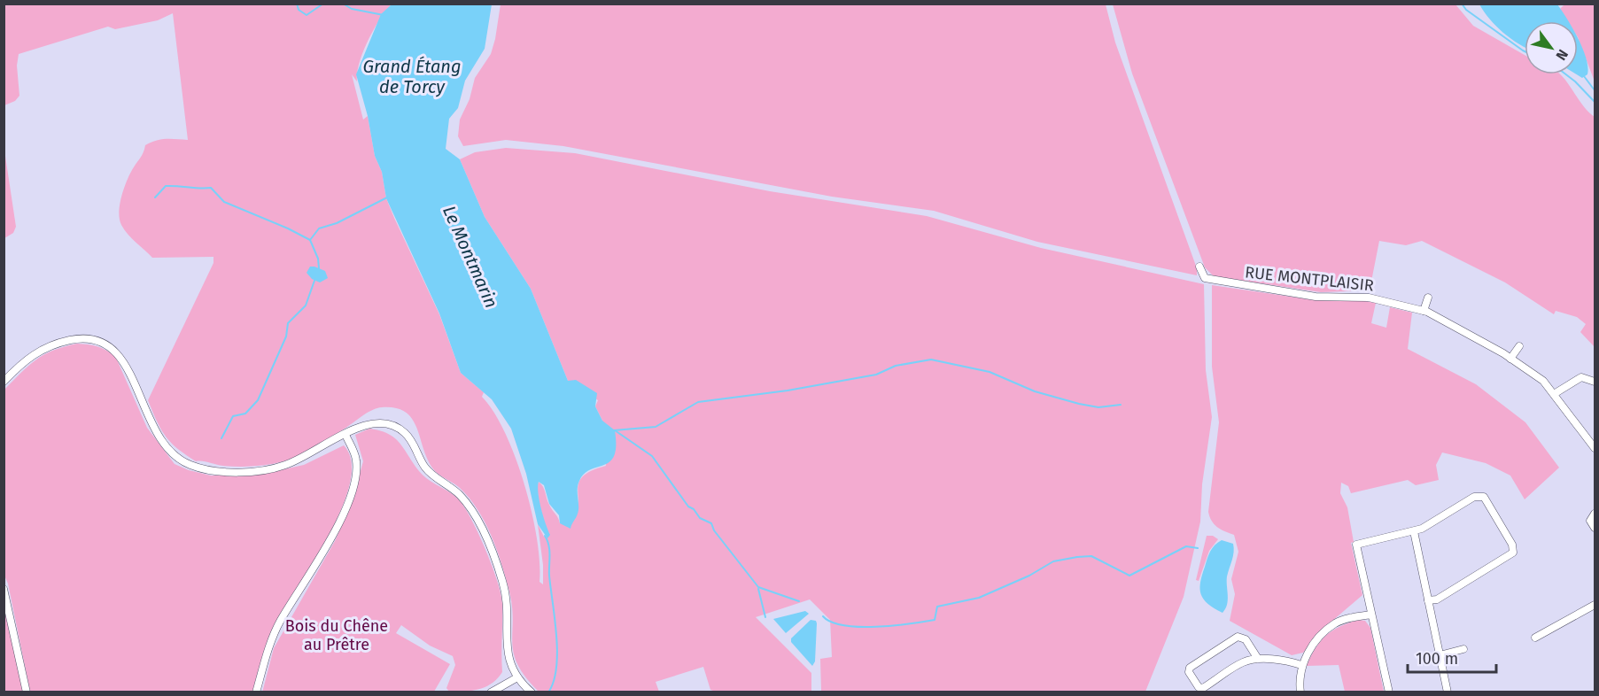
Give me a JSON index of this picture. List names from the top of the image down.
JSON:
{
  "streets": {
    "street": ["RUE MONTPLAISIR"]
  },
  "water": ["Grand Étang de Torcy", "Le Montmarin"],
  "parks": ["Bois du Chêne au Prêtre"],
  "scale_bar": "100 m",
  "north": "bottom right"
}
